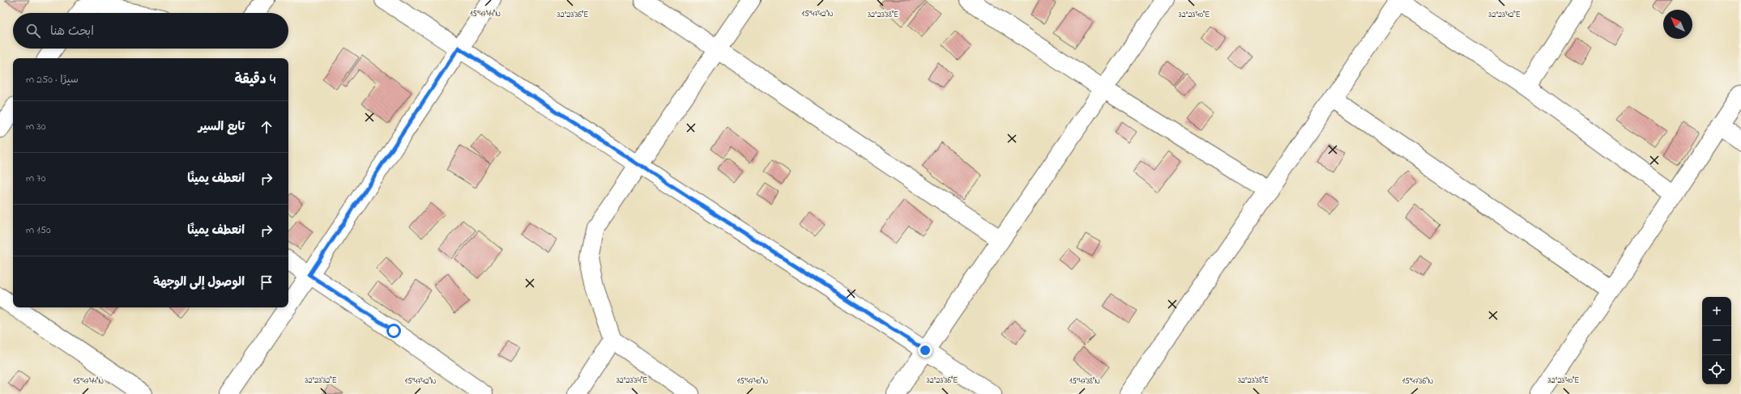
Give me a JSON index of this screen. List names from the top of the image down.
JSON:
{
  "north": "top left",
  "page": {
    "search": "ابحث هنا",
    "heading": ["4 دقيقة", "سيرًا · 250 m"],
    "list": [
      ["تابع السير", "30 m"],
      ["انعطف يمينًا", "70 m"],
      ["انعطف يمينًا", "150 m"],
      "الوصول إلى الوجهة"
    ],
    "map_buttons": ["+", "−"]
  },
  "coordinates": [
    "15°47'44\"N",
    "15°47'42\"N",
    "32°23'36\"E",
    "32°23'38\"E",
    "32°23'40\"E",
    "32°23'42\"E",
    "32°23'32\"E",
    "32°23'34\"E",
    "15°47'40\"N",
    "15°47'38\"N",
    "15°47'36\"N"
  ]
}
